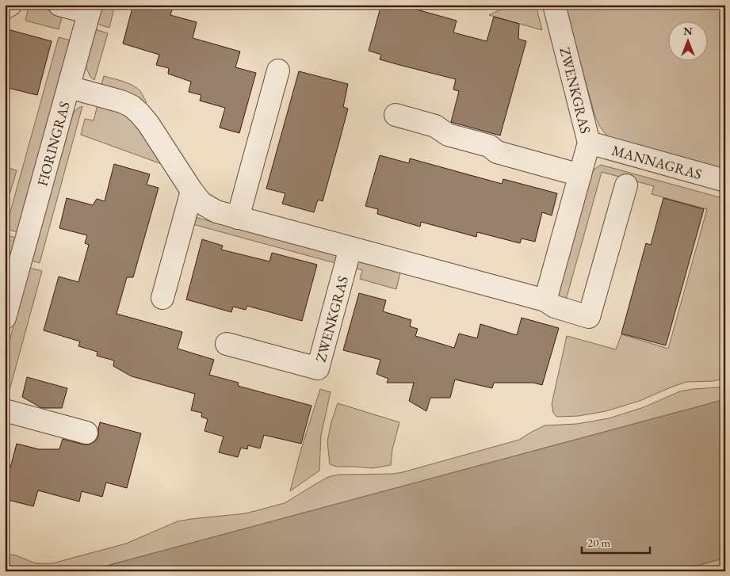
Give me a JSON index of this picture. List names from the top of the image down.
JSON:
{
  "streets": {
    "street": ["ZWENKGRAS", "FIORINGRAS", "MANNAGRAS"]
  },
  "crossings": [
    ["ZWENKGRAS", "MANNAGRAS"]
  ],
  "scale_bar": "20 m",
  "north": "top"
}
